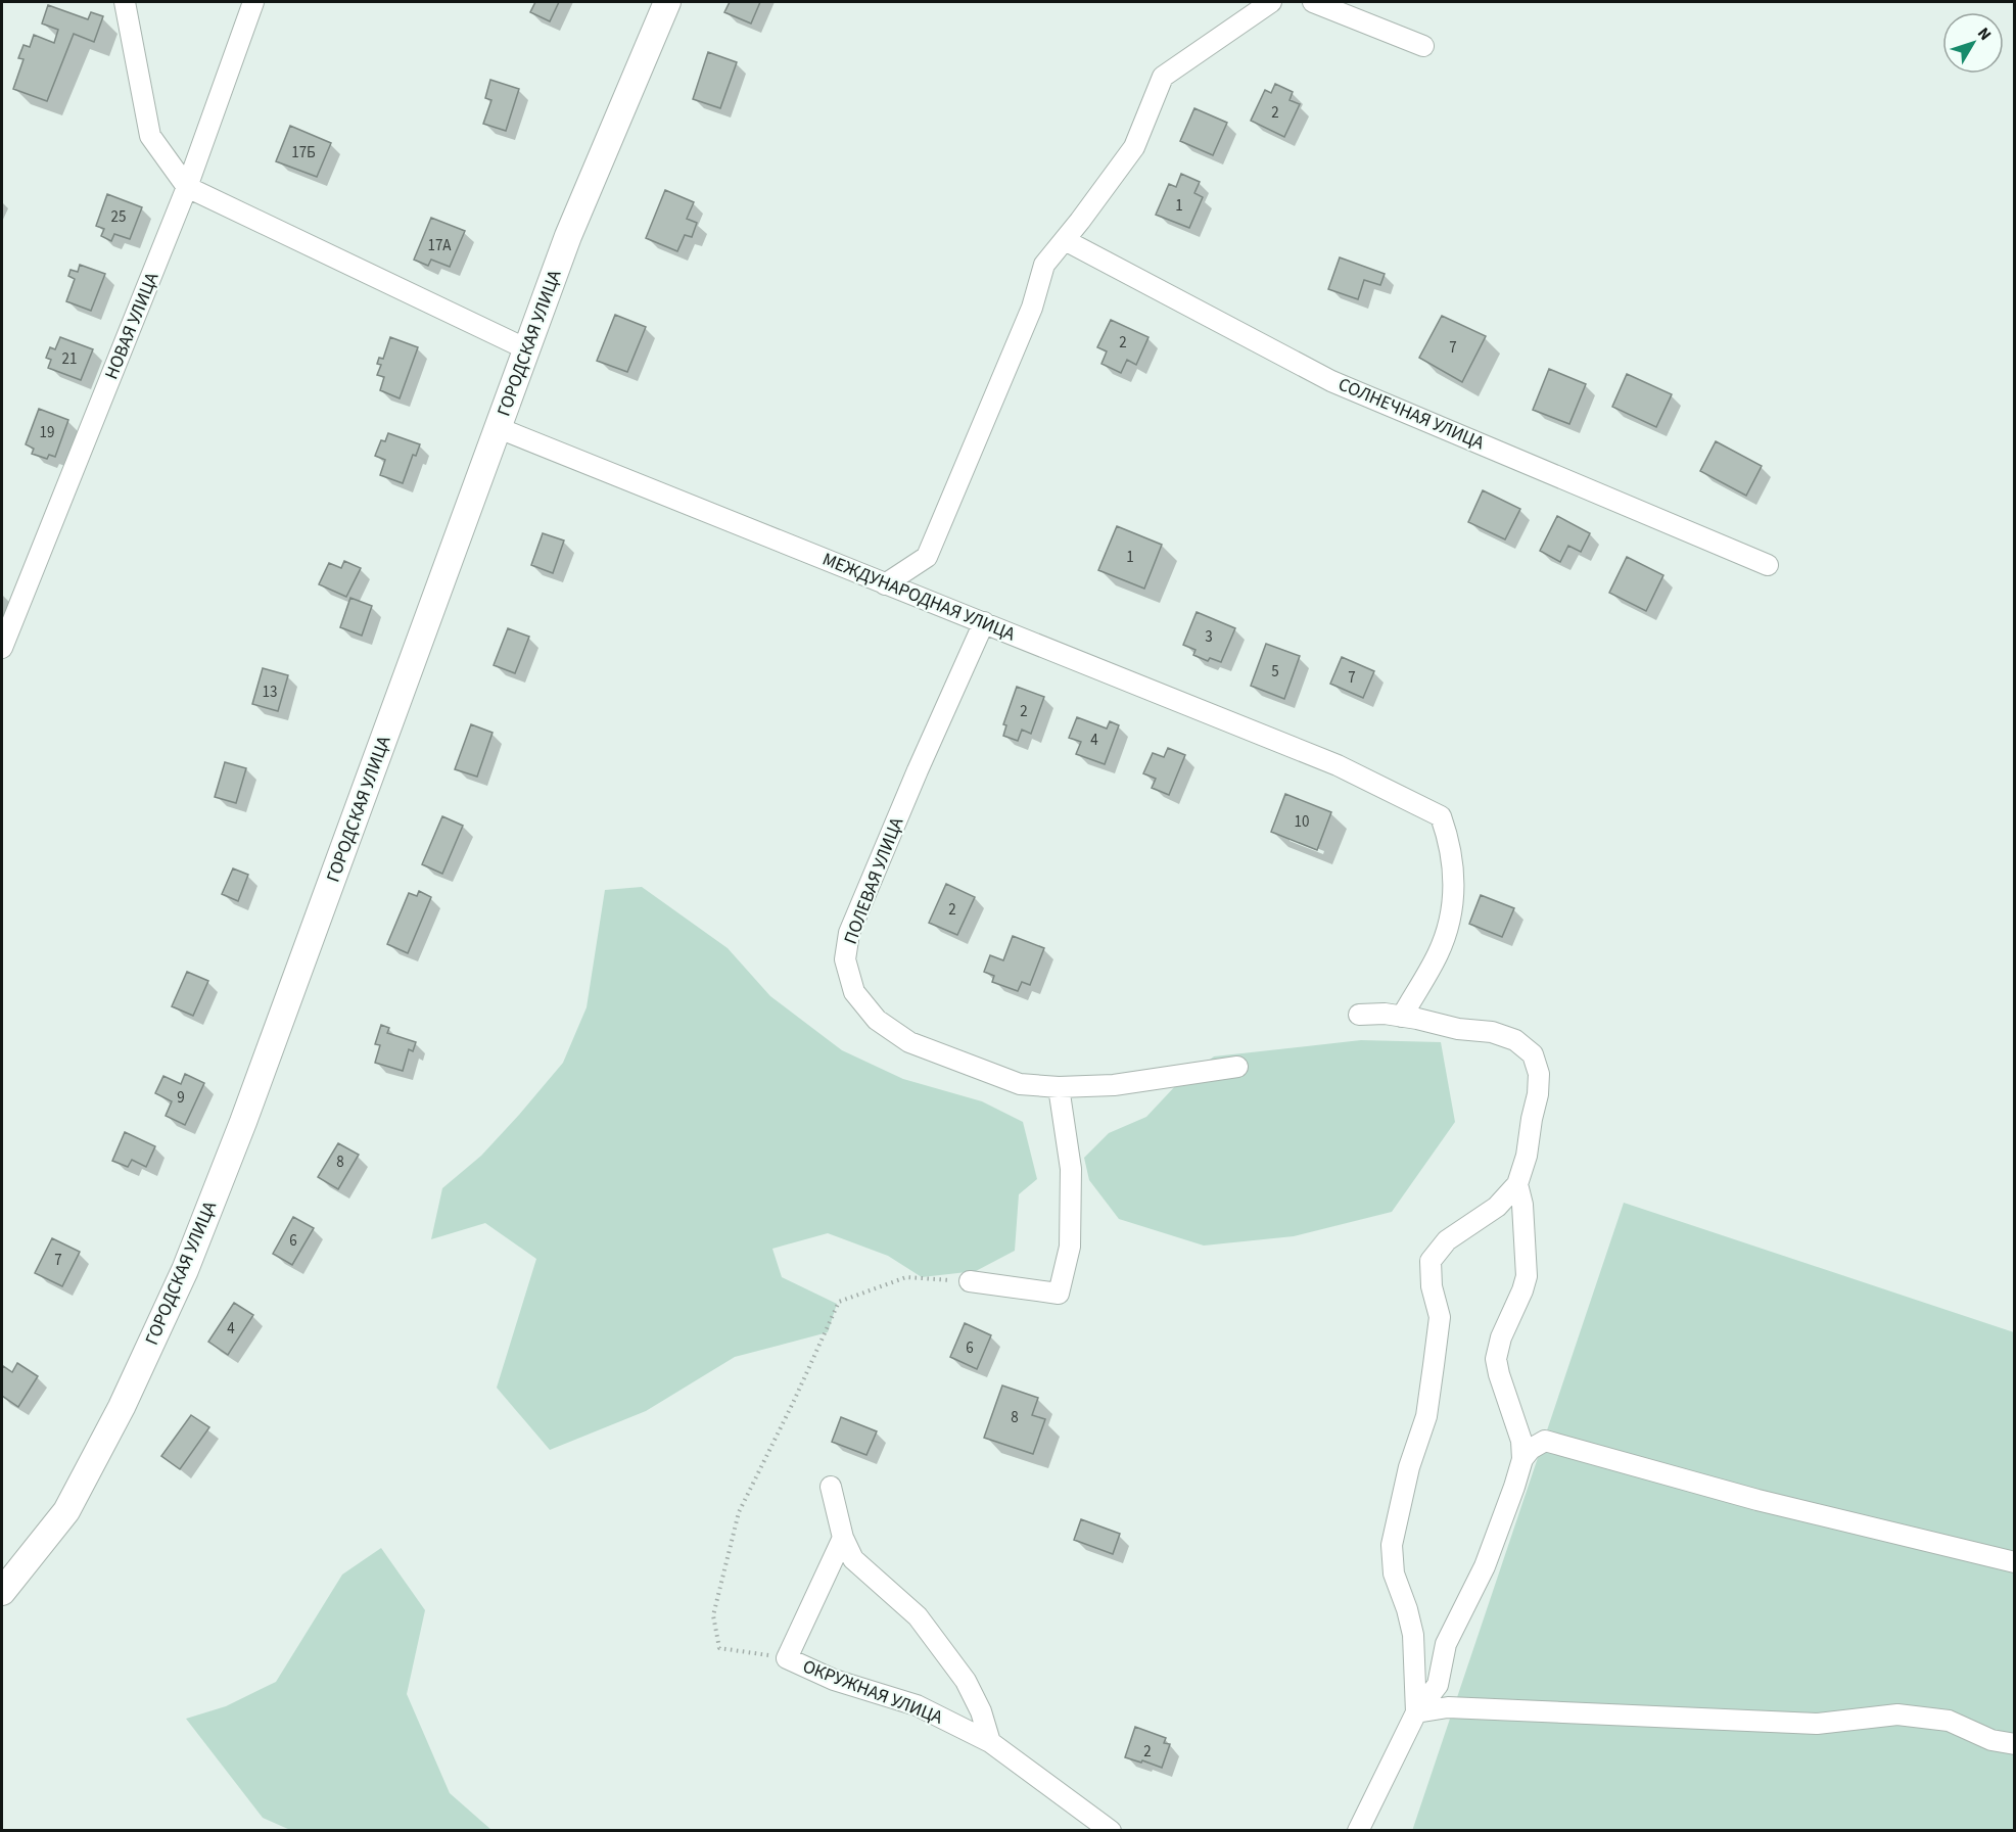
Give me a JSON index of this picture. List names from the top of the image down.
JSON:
{
  "streets": {
    "main road": ["ГОРОДСКАЯ УЛИЦА"],
    "street": [
      "НОВАЯ УЛИЦА",
      "СОЛНЕЧНАЯ УЛИЦА",
      "МЕЖДУНАРОДНАЯ УЛИЦА",
      "ПОЛЕВАЯ УЛИЦА",
      "ОКРУЖНАЯ УЛИЦА"
    ]
  },
  "crossings": [
    ["ГОРОДСКАЯ УЛИЦА", "МЕЖДУНАРОДНАЯ УЛИЦА"],
    ["МЕЖДУНАРОДНАЯ УЛИЦА", "ПОЛЕВАЯ УЛИЦА"]
  ],
  "house_numbers": [
    "2",
    "17Б",
    "1",
    "25",
    "17А",
    "2",
    "7",
    "21",
    "19",
    "1",
    "3",
    "5",
    "7",
    "13",
    "2",
    "4",
    "10",
    "2",
    "9",
    "8",
    "6",
    "7",
    "4",
    "6",
    "8",
    "2"
  ],
  "north": "top right"
}
